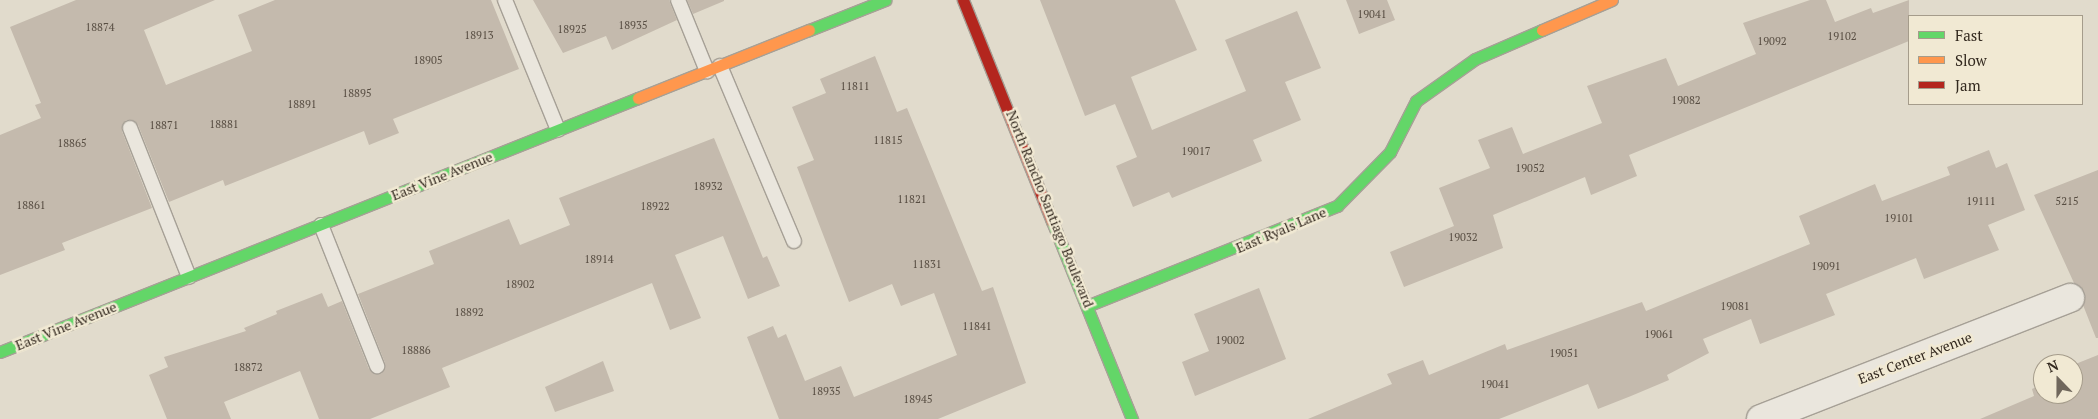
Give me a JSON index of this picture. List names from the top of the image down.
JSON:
{
  "streets": {
    "street": [
      "East Vine Avenue",
      "North Rancho Santiago Boulevard",
      "East Ryals Lane",
      "East Center Avenue"
    ]
  },
  "crossings": [
    ["North Rancho Santiago Boulevard", "East Ryals Lane"]
  ],
  "house_numbers": [
    "19041",
    "18935",
    "18874",
    "18925",
    "18913",
    "19102",
    "19092",
    "18905",
    "11811",
    "18895",
    "19082",
    "18891",
    "18881",
    "18871",
    "11815",
    "18865",
    "19017",
    "19052",
    "18932",
    "11821",
    "19111",
    "5215",
    "18861",
    "18922",
    "19101",
    "19032",
    "18914",
    "11831",
    "19091",
    "18902",
    "19081",
    "18892",
    "11841",
    "19061",
    "19002",
    "18886",
    "19051",
    "18872",
    "19041",
    "18935",
    "18945"
  ],
  "legend": ["Fast", "Slow", "Jam"],
  "north": "top"
}
